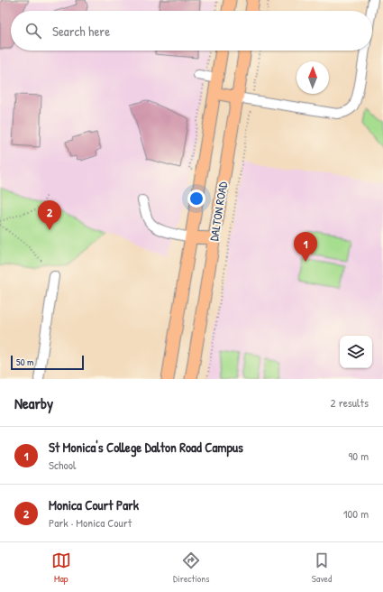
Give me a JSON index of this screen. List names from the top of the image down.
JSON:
{
  "streets": {
    "main road": ["DALTON ROAD"]
  },
  "scale_bar": "50 m",
  "north": "top",
  "page": {
    "search": "Search here",
    "pins": ["2", "1"],
    "scale": "50 m",
    "heading": ["Nearby", "2 results"],
    "list": [
      {
        "mark": "1",
        "name": "St Monica's College Dalton Road Campus",
        "note": "School",
        "value": "90 m"
      },
      {
        "mark": "2",
        "name": "Monica Court Park",
        "note": "Park · Monica Court",
        "value": "100 m"
      }
    ],
    "nav": ["Map", "Directions", "Saved"]
  }
}
